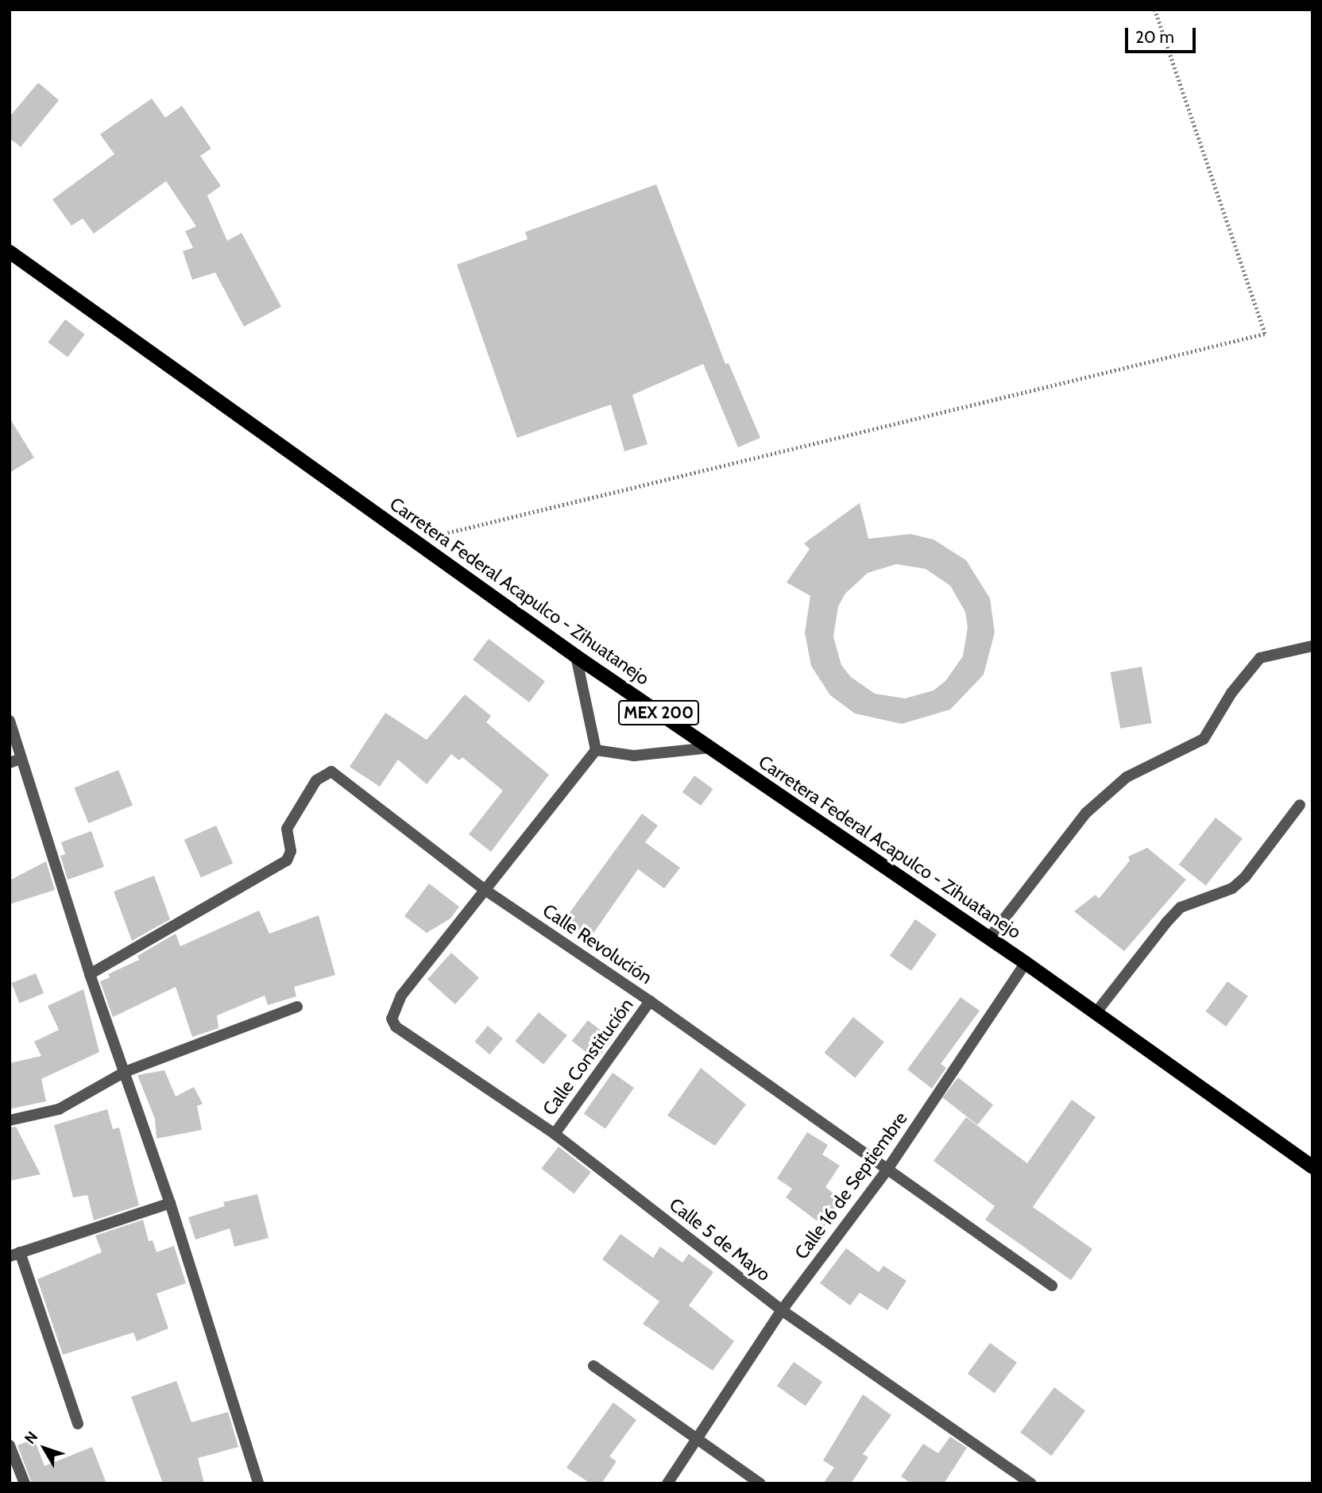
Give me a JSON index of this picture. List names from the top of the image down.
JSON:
{
  "streets": {
    "main road": ["Carretera Federal Acapulco - Zihuatanejo", "MEX 200"],
    "street": [
      "Calle Revolución",
      "Calle Constitución",
      "Calle 16 de Septiembre",
      "Calle 5 de Mayo"
    ]
  },
  "crossings": [
    ["Carretera Federal Acapulco - Zihuatanejo", "Calle 16 de Septiembre"],
    ["Calle Revolución", "Calle Constitución"],
    ["Calle Revolución", "Calle 16 de Septiembre"],
    ["Calle Revolución", "Calle 5 de Mayo"],
    ["Calle Constitución", "Calle 5 de Mayo"],
    ["Calle 16 de Septiembre", "Calle 5 de Mayo"]
  ],
  "scale_bar": "20 m",
  "north": "top left"
}
